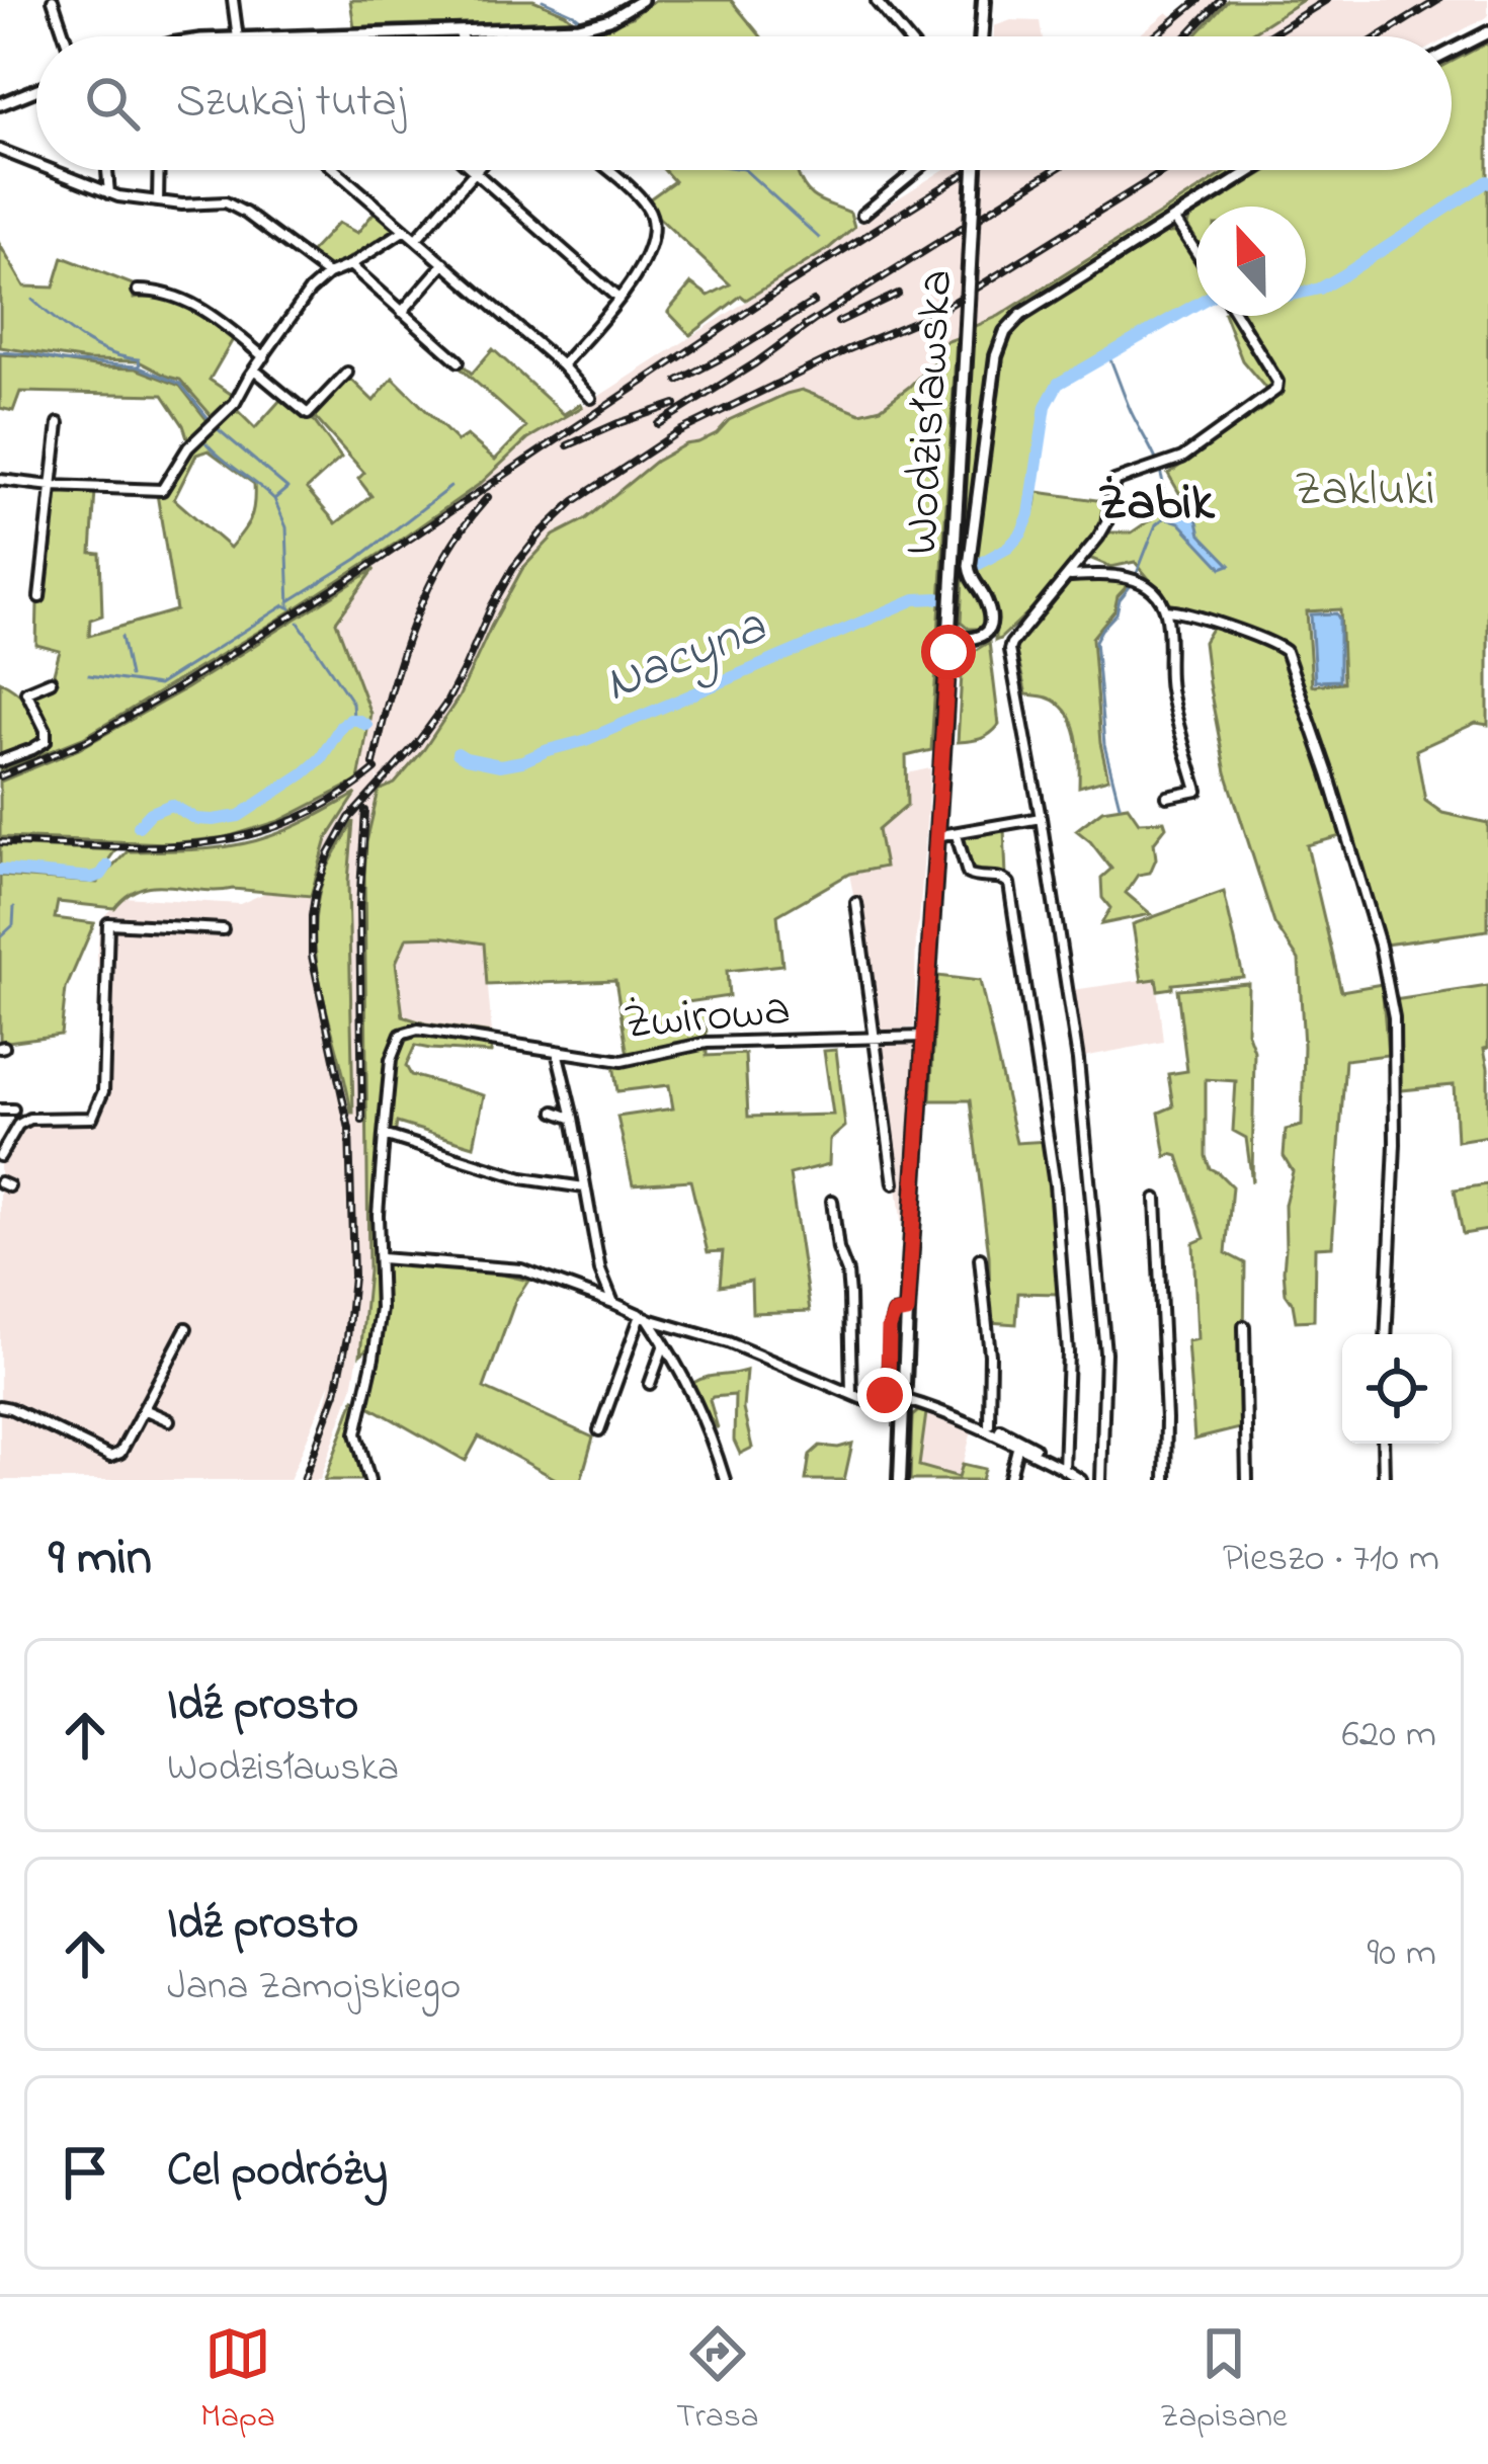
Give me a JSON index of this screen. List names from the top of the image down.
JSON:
{
  "streets": {
    "main road": ["Wodzisławska"],
    "street": ["Żwirowa"]
  },
  "crossings": [
    ["Wodzisławska", "Żwirowa"]
  ],
  "districts": ["Żabik"],
  "water": ["Nacyna"],
  "parks": ["Zakluki"],
  "north": "top",
  "page": {
    "search": "Szukaj tutaj",
    "heading": ["9 min", "Pieszo · 710 m"],
    "list": [
      ["Idź prosto", "Wodzisławska", "620 m"],
      ["Idź prosto", "Jana Zamojskiego", "90 m"],
      "Cel podróży"
    ],
    "nav": ["Mapa", "Trasa", "Zapisane"]
  }
}
